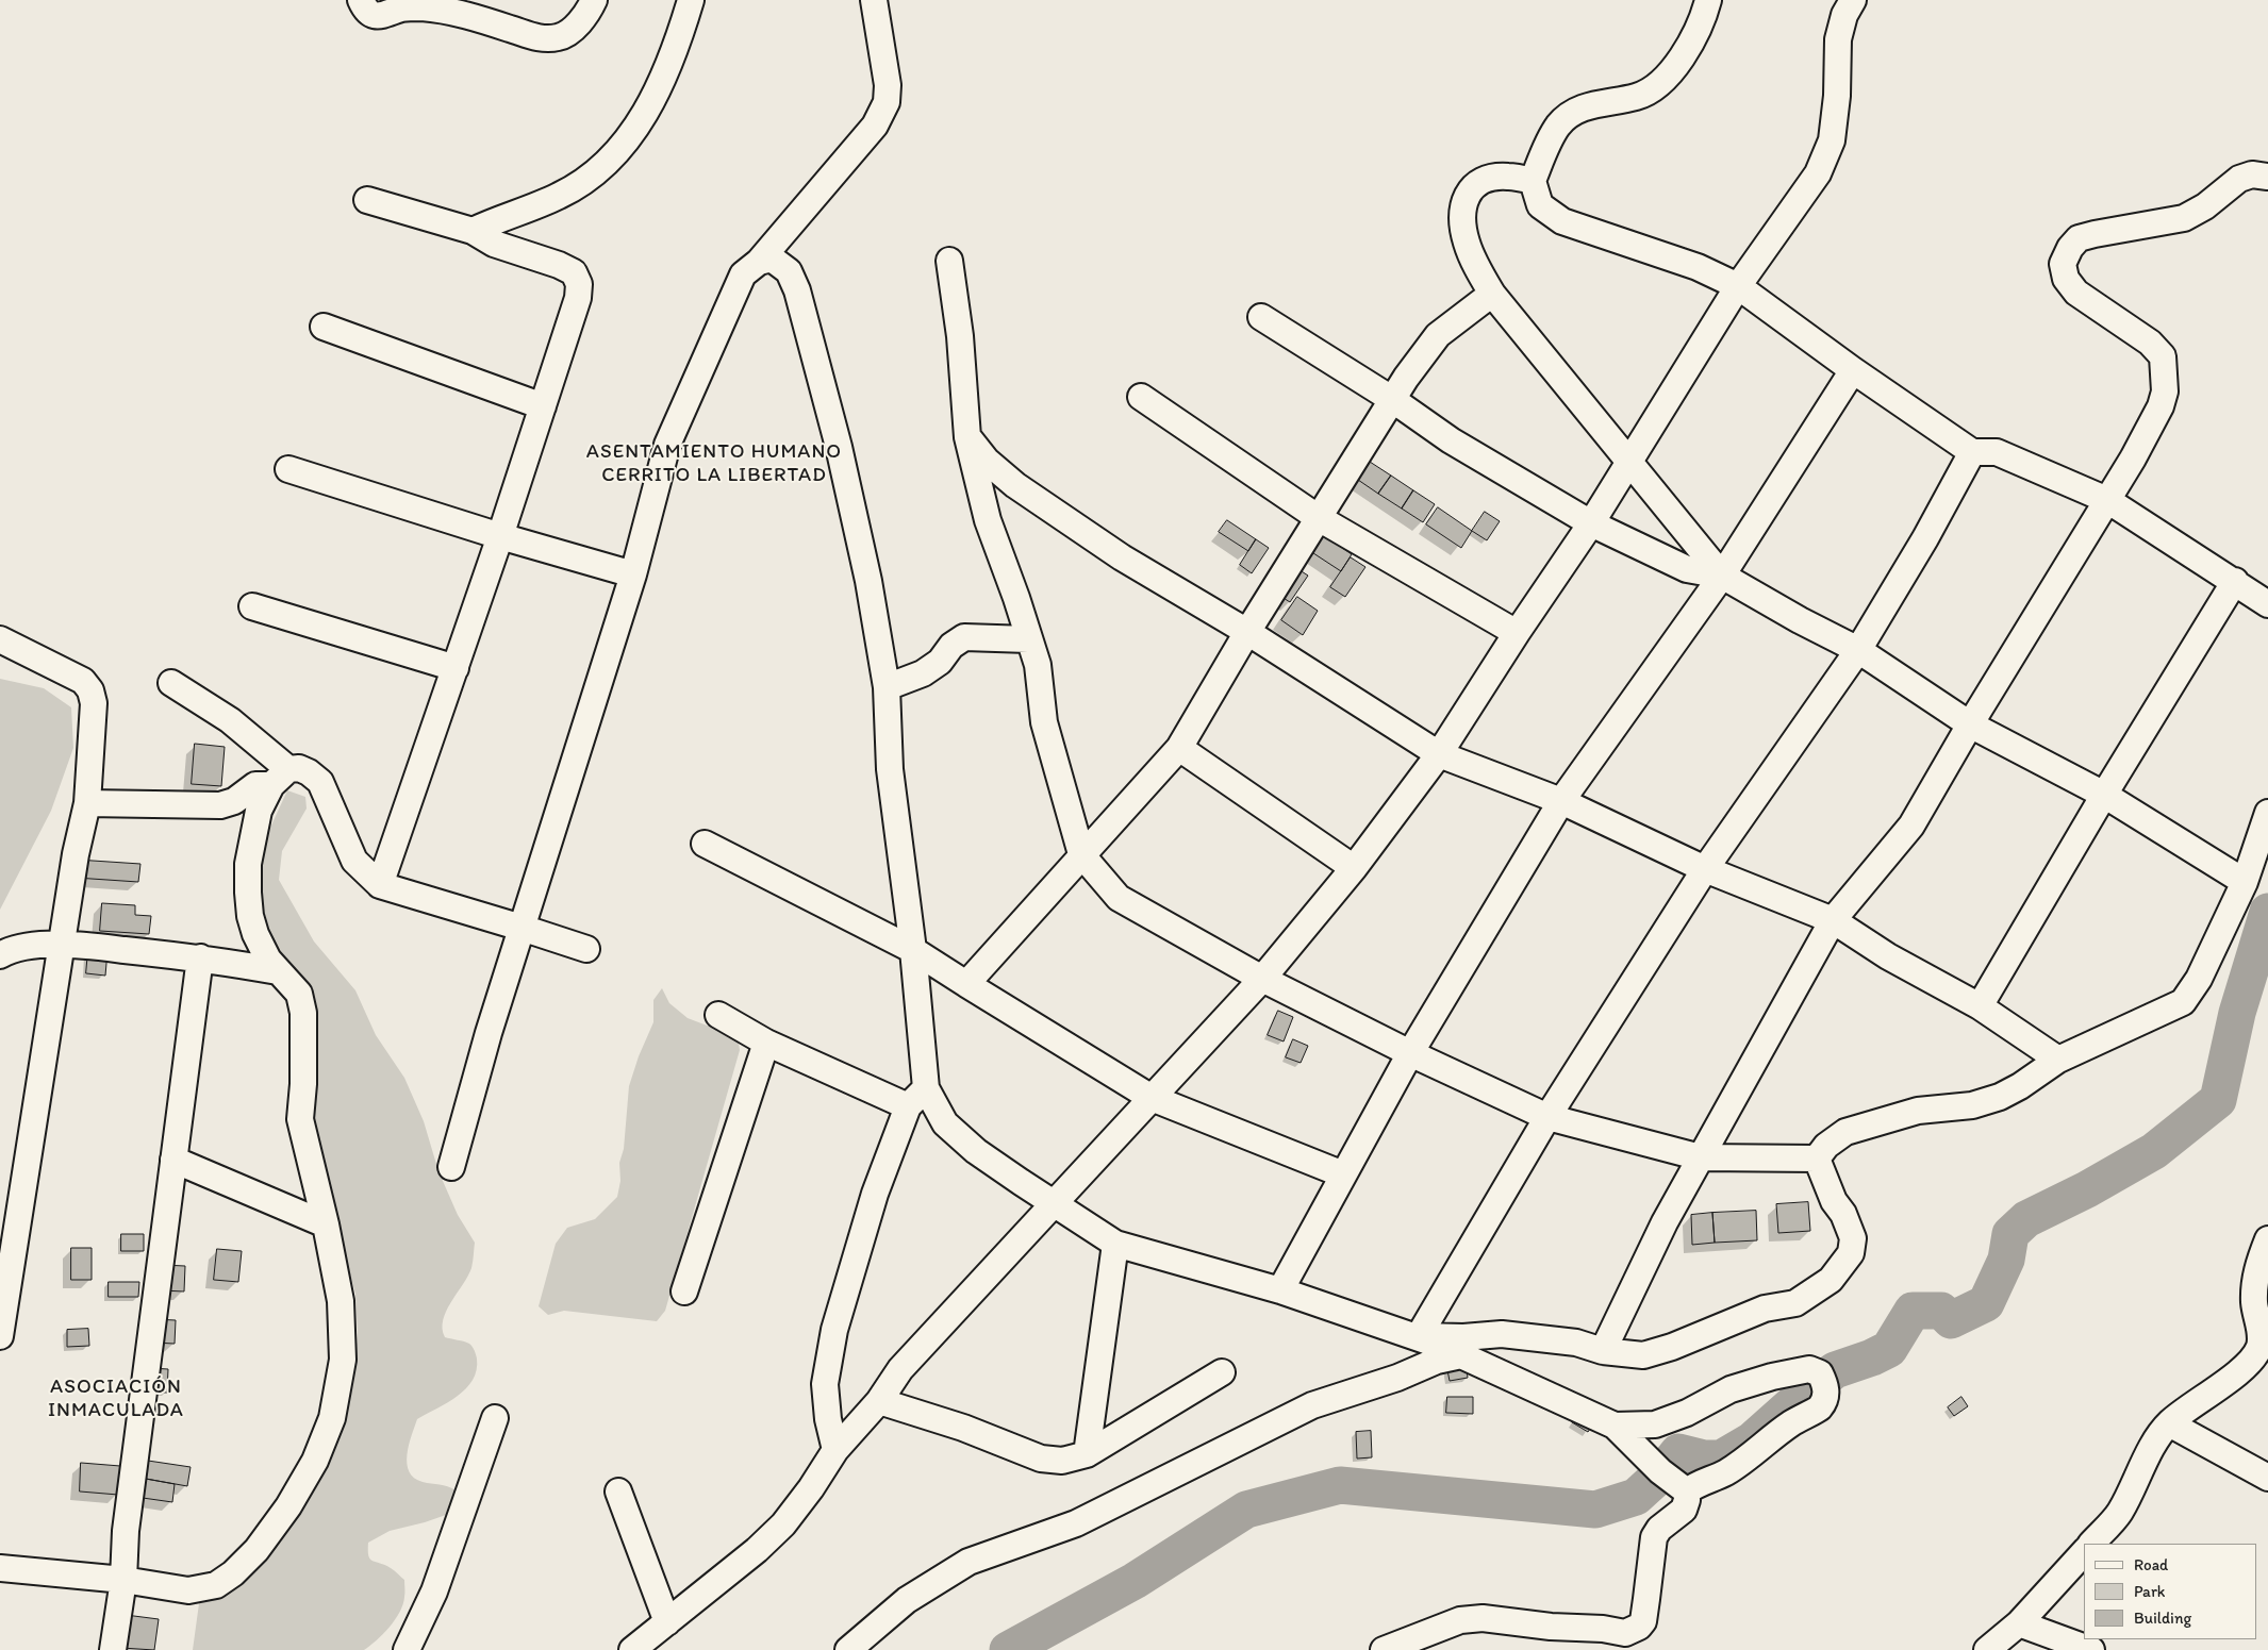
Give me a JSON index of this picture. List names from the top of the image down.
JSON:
{
  "districts": ["ASENTAMIENTO HUMANO CERRITO LA LIBERTAD", "ASOCIACIÓN INMACULADA"],
  "legend": ["Road", "Park", "Building"]
}
